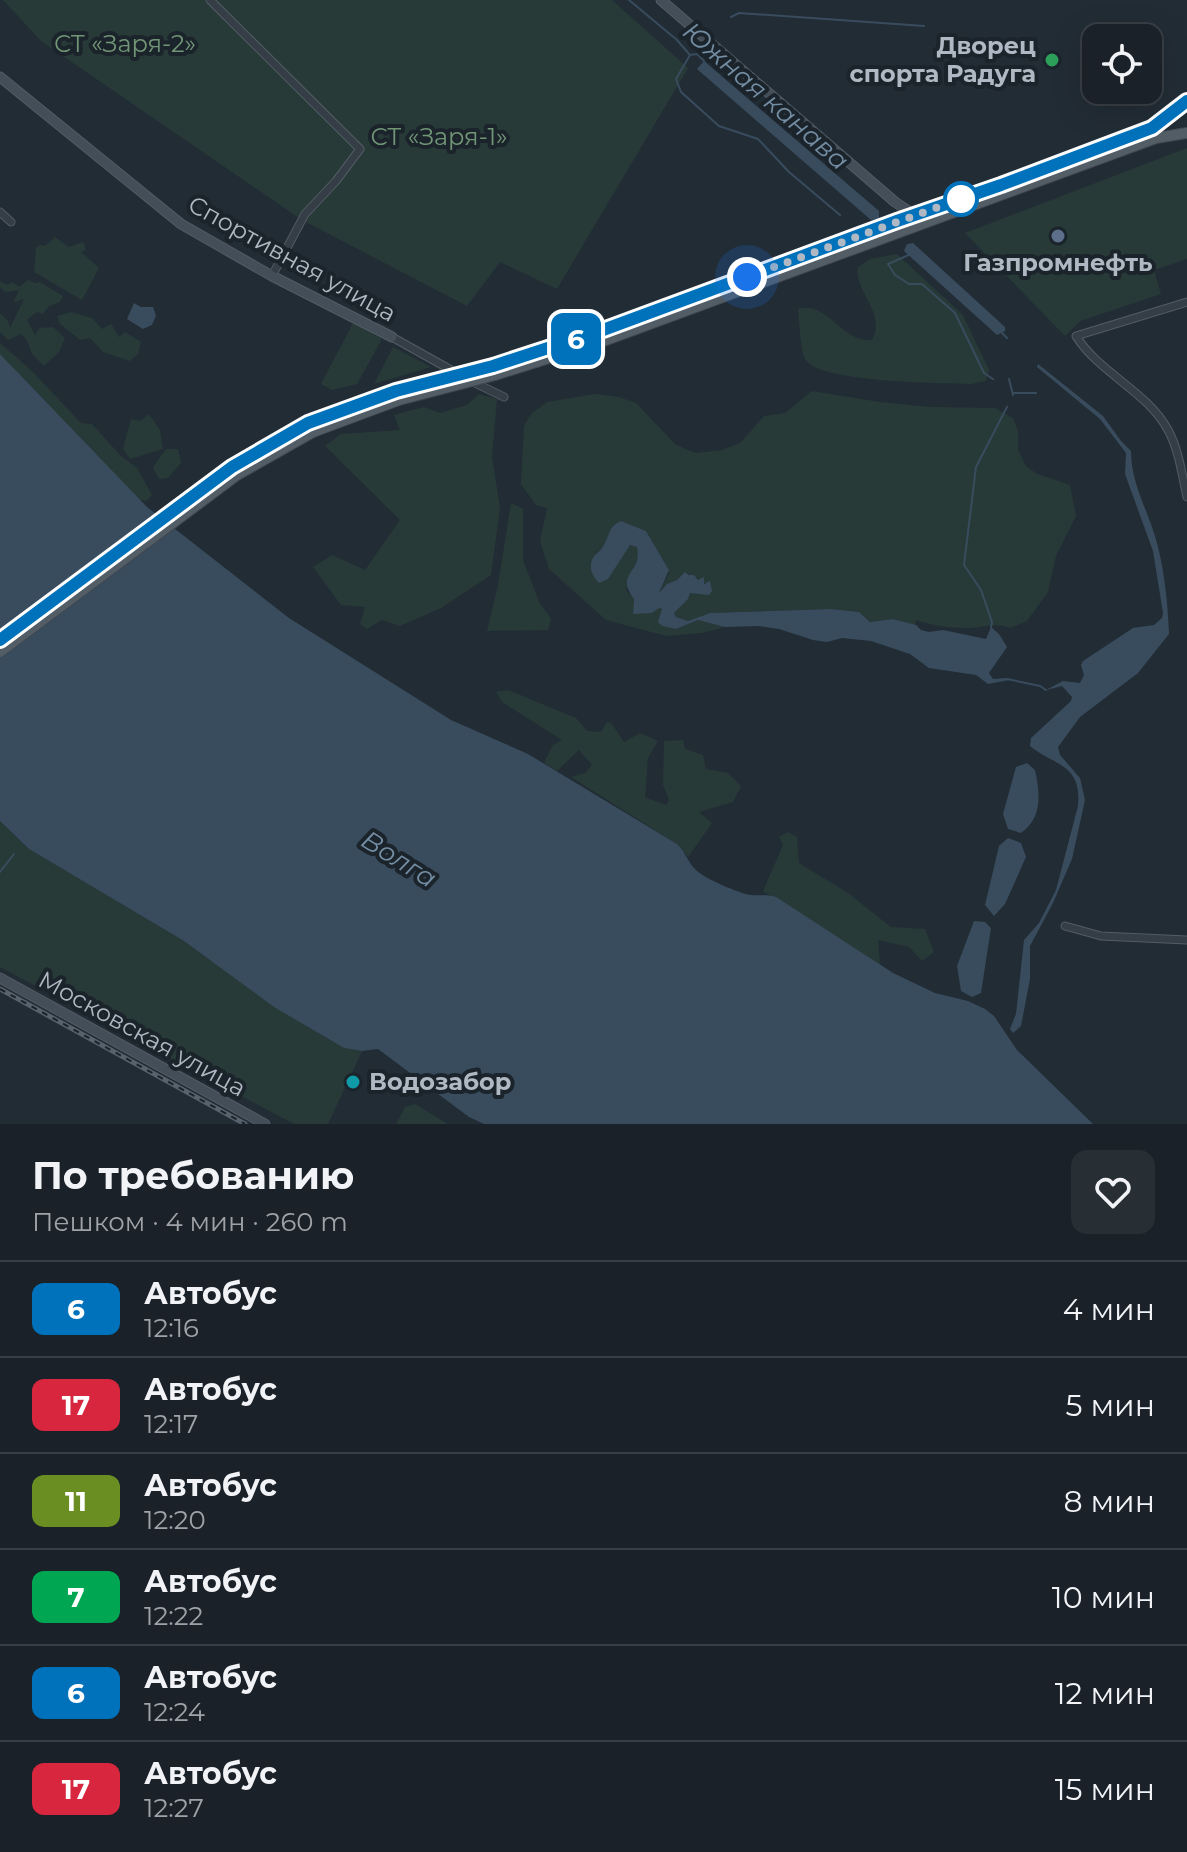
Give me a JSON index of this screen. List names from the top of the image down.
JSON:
{
  "streets": {
    "main road": ["Спортивная улица", "Московская улица"]
  },
  "water": ["Южная канава", "Волга"],
  "parks": ["СТ «Заря-2»", "СТ «Заря-1»"],
  "places": ["Дворец спорта Радуга", "Газпромнефть", "Водозабор"],
  "lines": ["bus line 6"],
  "page": {
    "on_map": "6",
    "heading": ["По требованию", "Пешком · 4 мин · 260 m"],
    "list": [
      {
        "mark": "6",
        "name": "Автобус",
        "note": "12:16",
        "value": "4 мин"
      },
      {
        "mark": "17",
        "name": "Автобус",
        "note": "12:17",
        "value": "5 мин"
      },
      {
        "mark": "11",
        "name": "Автобус",
        "note": "12:20",
        "value": "8 мин"
      },
      {
        "mark": "7",
        "name": "Автобус",
        "note": "12:22",
        "value": "10 мин"
      },
      {
        "mark": "6",
        "name": "Автобус",
        "note": "12:24",
        "value": "12 мин"
      },
      {
        "mark": "17",
        "name": "Автобус",
        "note": "12:27",
        "value": "15 мин"
      }
    ]
  }
}
